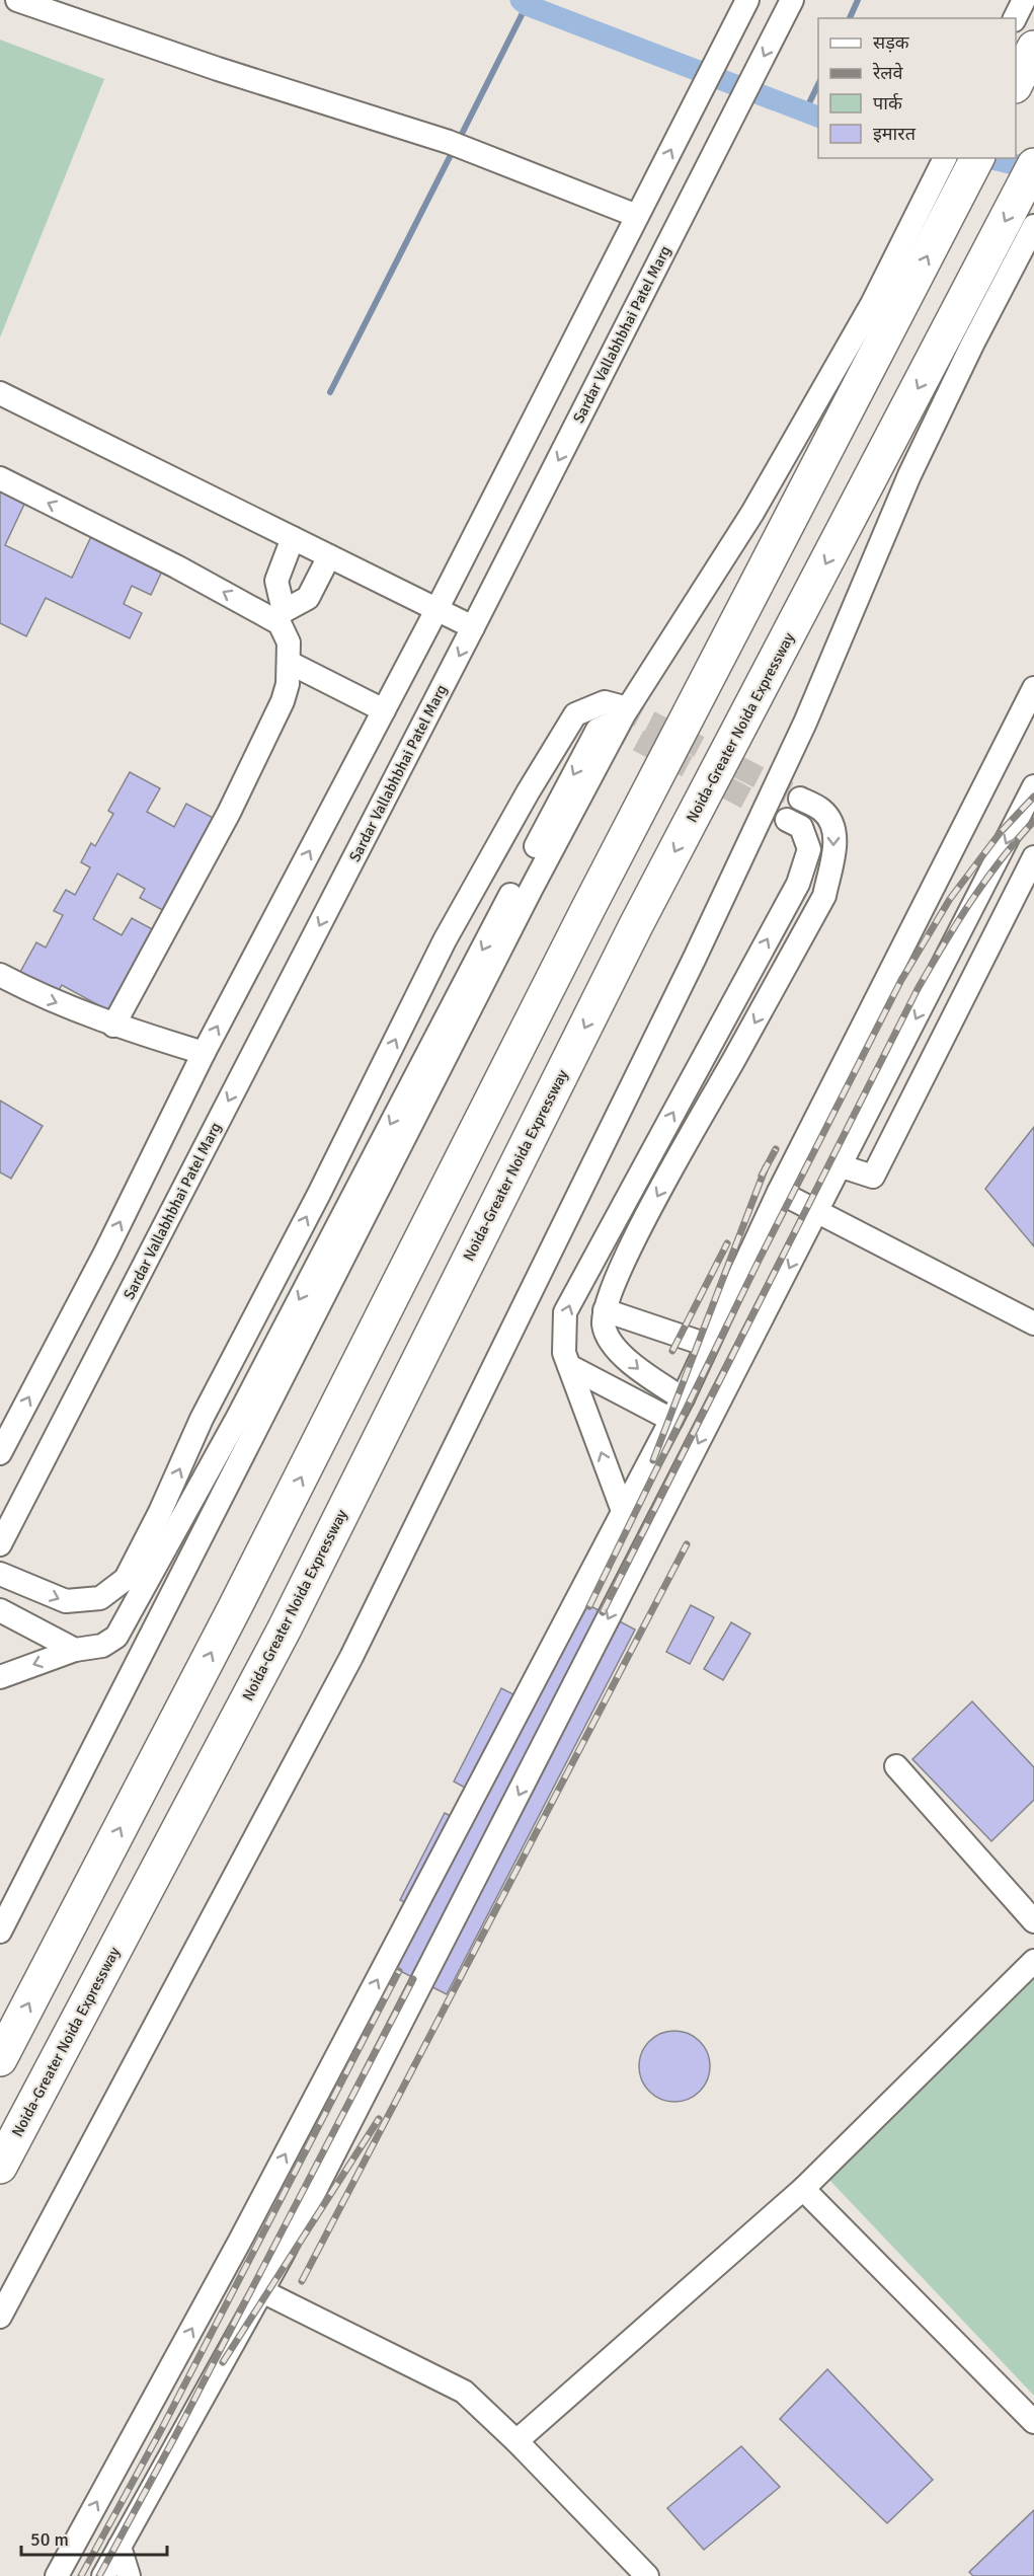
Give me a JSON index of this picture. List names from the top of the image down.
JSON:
{
  "streets": {
    "highway": ["Noida-Greater Noida Expressway"],
    "street": ["Sardar Vallabhbhai Patel Marg"]
  },
  "legend": [
    "सड़क",
    "रेलवे",
    "पार्क",
    "इमारत"
  ],
  "scale_bar": "50 m"
}
